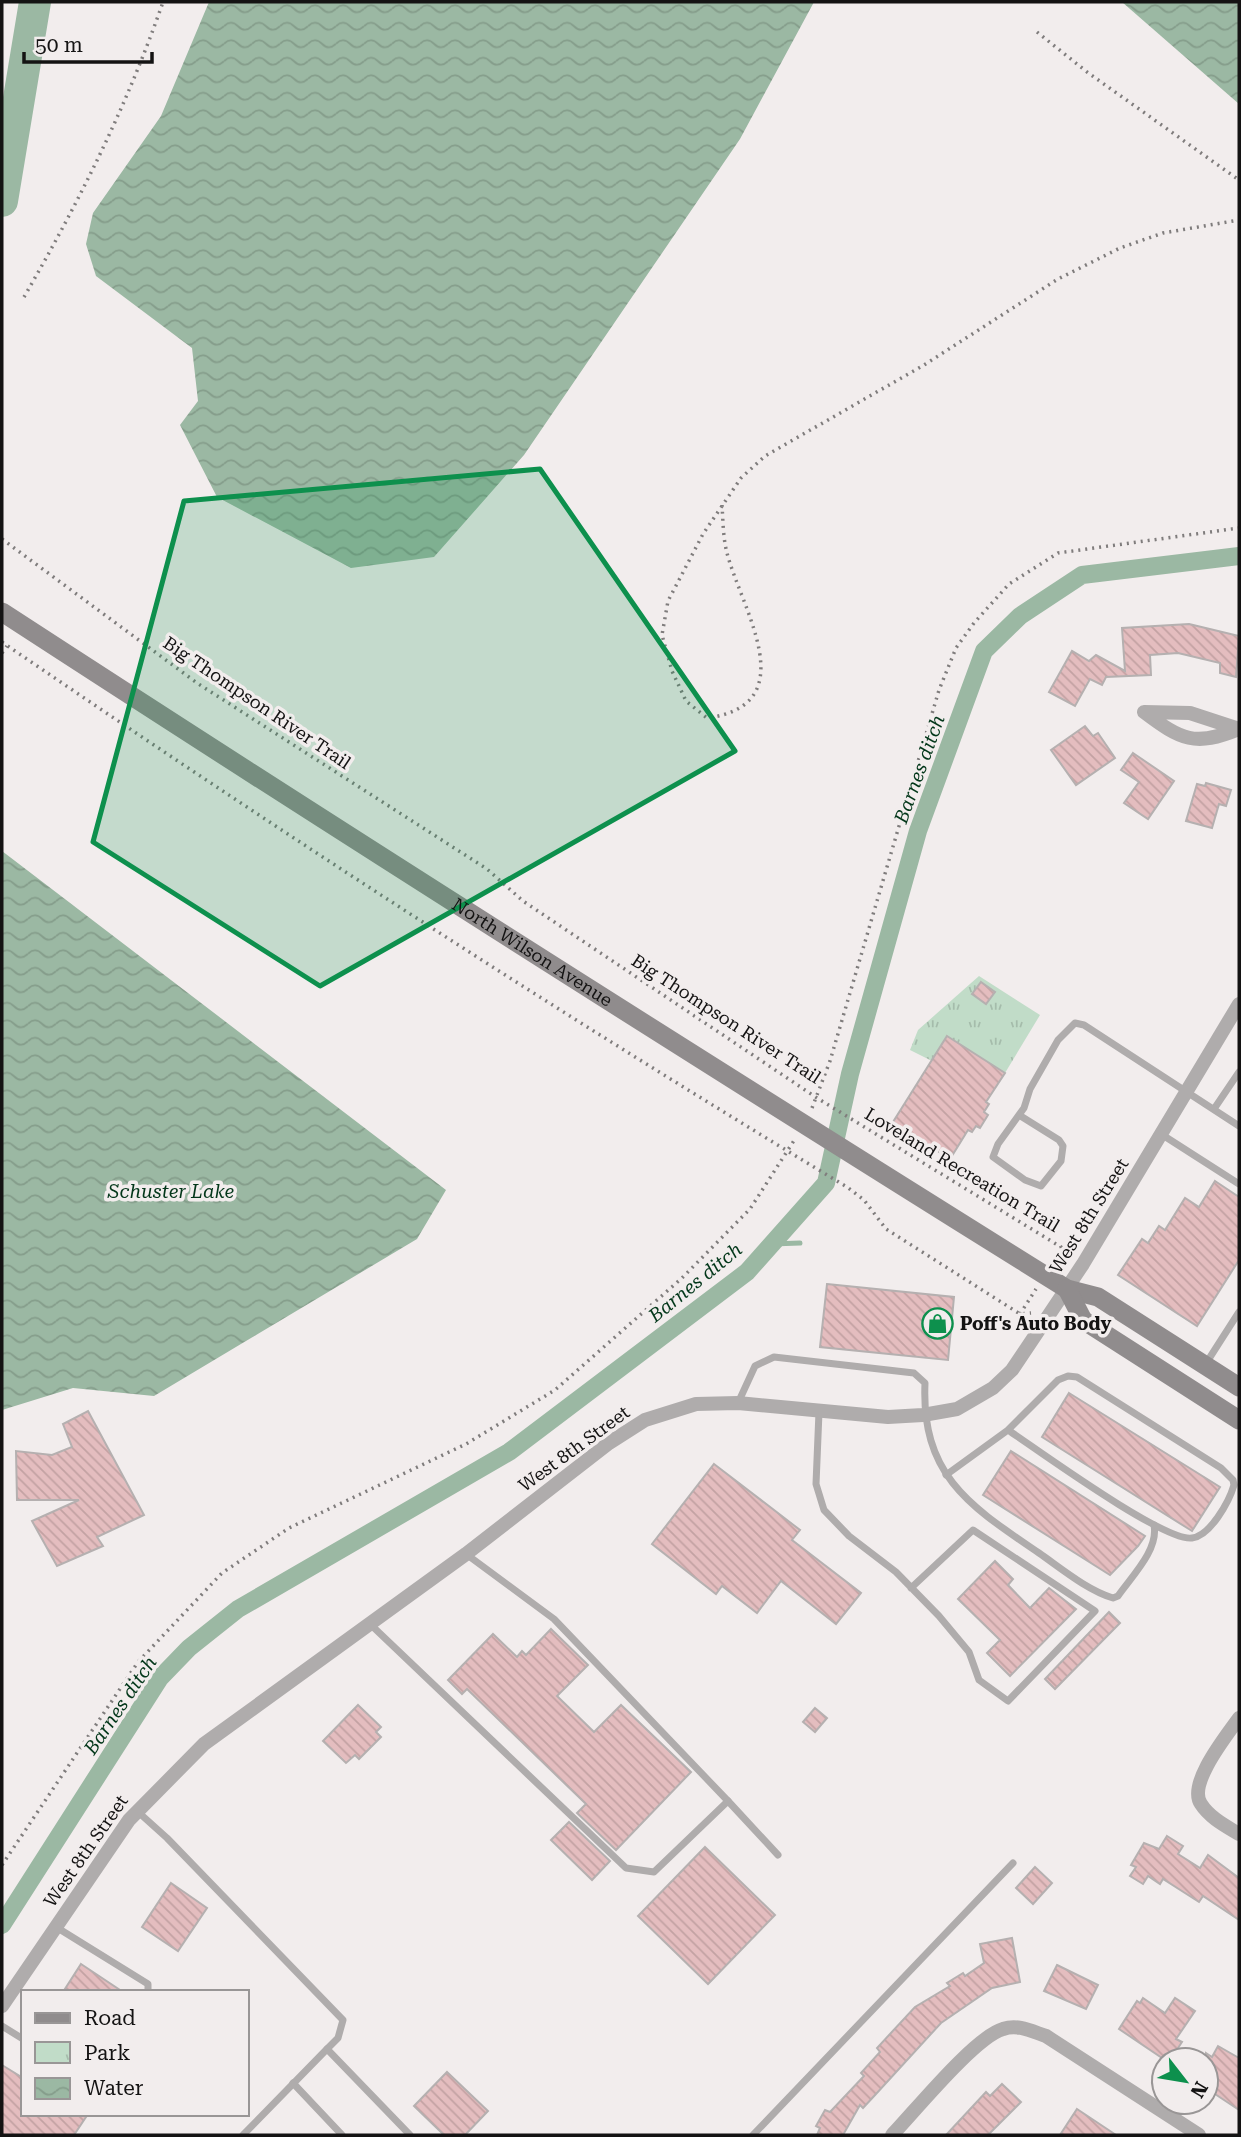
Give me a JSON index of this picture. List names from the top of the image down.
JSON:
{
  "streets": {
    "main road": ["North Wilson Avenue"],
    "street": ["West 8th Street"],
    "path": ["Big Thompson River Trail", "Loveland Recreation Trail"]
  },
  "crossings": [
    ["Big Thompson River Trail", "Loveland Recreation Trail"],
    ["North Wilson Avenue", "Loveland Recreation Trail"],
    ["North Wilson Avenue", "West 8th Street"]
  ],
  "water": ["Barnes ditch", "Schuster Lake"],
  "places": {
    "shop": ["Poff's Auto Body"]
  },
  "legend": ["Road", "Park", "Water"],
  "scale_bar": "50 m",
  "north": "bottom right"
}
